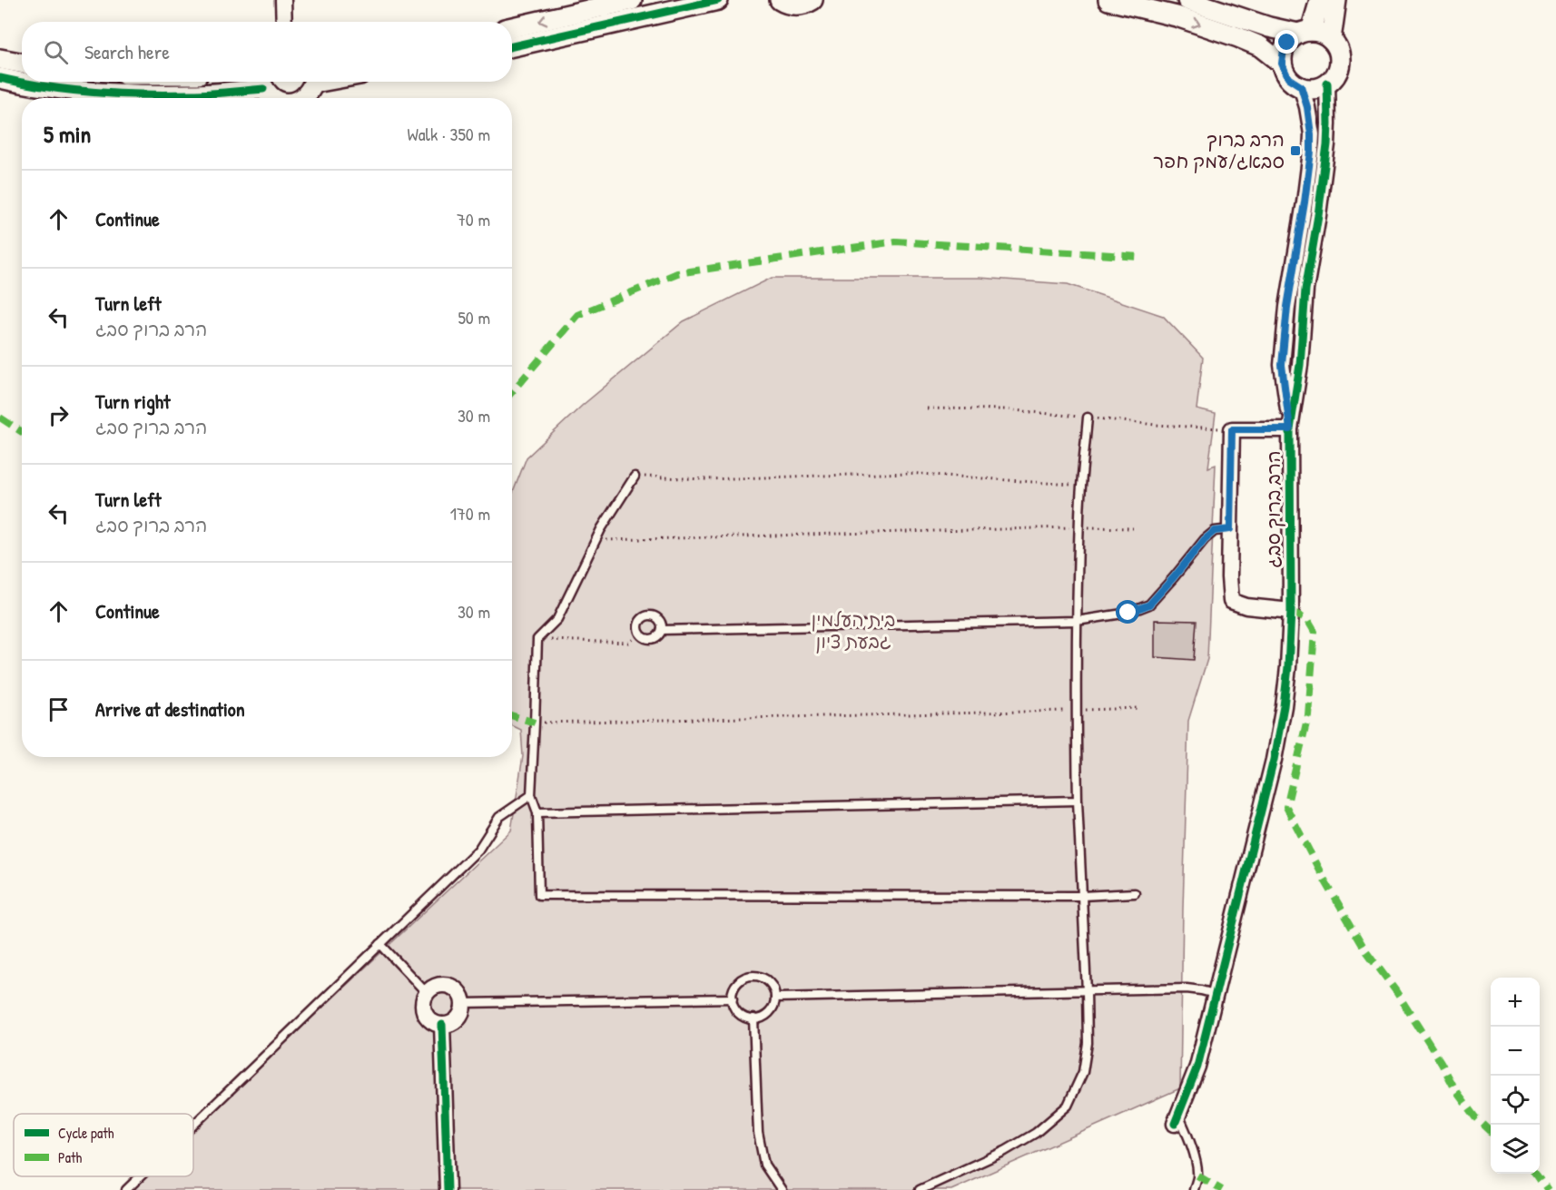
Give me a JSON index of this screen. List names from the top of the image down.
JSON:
{
  "streets": {
    "street": ["הרב ברוך סבג"]
  },
  "parks": ["בית העלמין גבעת ציון"],
  "places": {
    "transit": ["הרב ברוך סבאג/עמק חפר"]
  },
  "legend": ["Cycle path", "Path"],
  "page": {
    "search": "Search here",
    "heading": ["5 min", "Walk · 350 m"],
    "list": [
      ["Continue", "70 m"],
      ["Turn left", "הרב ברוך סבג", "50 m"],
      ["Turn right", "הרב ברוך סבג", "30 m"],
      ["Turn left", "הרב ברוך סבג", "170 m"],
      ["Continue", "30 m"],
      "Arrive at destination"
    ],
    "map_buttons": ["+", "−"]
  }
}
